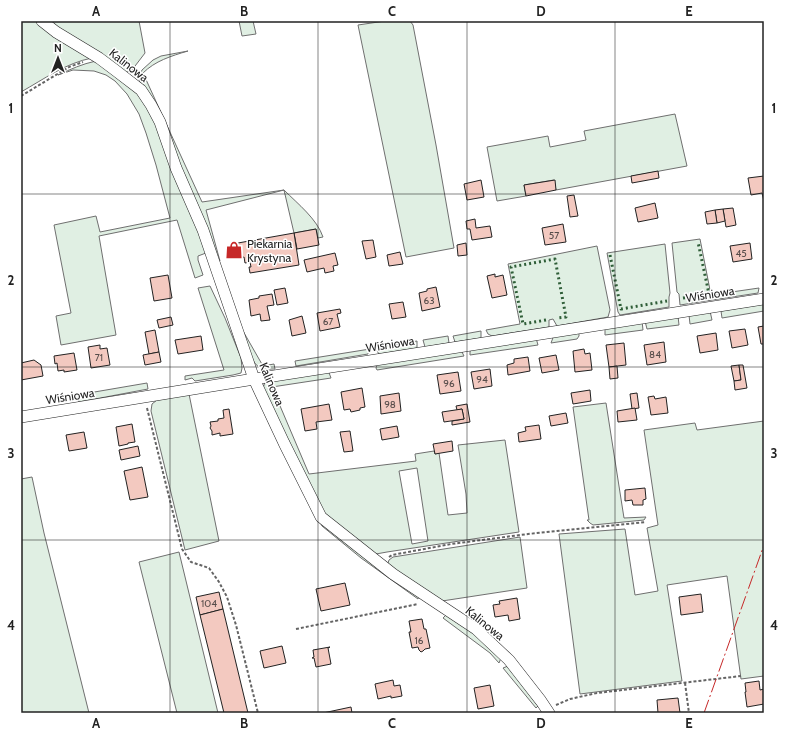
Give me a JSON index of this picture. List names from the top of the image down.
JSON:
{
  "streets": {
    "street": ["Kalinowa", "Wiśniowa"]
  },
  "crossings": [
    ["Kalinowa", "Wiśniowa"]
  ],
  "places": {
    "shop": ["Piekarnia Krystyna"]
  },
  "house_numbers": [
    "57",
    "45",
    "63",
    "67",
    "84",
    "71",
    "94",
    "96",
    "98",
    "104",
    "16"
  ],
  "north": "top",
  "grid": {
    "columns": [
      "A",
      "B",
      "C",
      "D",
      "E"
    ],
    "rows": [
      "1",
      "2",
      "3",
      "4"
    ]
  }
}
